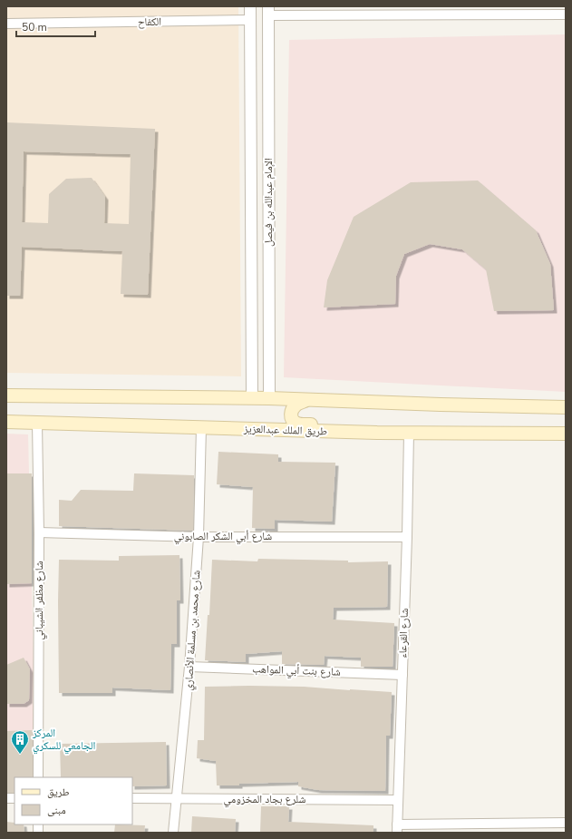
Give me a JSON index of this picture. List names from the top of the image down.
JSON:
{
  "streets": {
    "main road": ["طريق الملك عبدالعزيز"],
    "street": [
      "الكفاح",
      "الإمام عبدالله بن فيصل",
      "شارع أبي الشكر الصابوني",
      "شارع مظفر الشيباني",
      "شارع محمد بن مسلمة الأنصاري",
      "شارع القرعاء",
      "شارع بنت أبي المواهب",
      "شلرع بجاد المخزومي"
    ]
  },
  "crossings": [
    ["الكفاح", "الإمام عبدالله بن فيصل"],
    ["طريق الملك عبدالعزيز", "شارع مظفر الشيباني"],
    ["طريق الملك عبدالعزيز", "شارع محمد بن مسلمة الأنصاري"],
    ["طريق الملك عبدالعزيز", "شارع القرعاء"],
    ["شارع أبي الشكر الصابوني", "شارع مظفر الشيباني"],
    ["شارع أبي الشكر الصابوني", "شارع محمد بن مسلمة الأنصاري"],
    ["شارع أبي الشكر الصابوني", "شارع القرعاء"],
    ["شارع محمد بن مسلمة الأنصاري", "شارع بنت أبي المواهب"],
    ["شارع محمد بن مسلمة الأنصاري", "شلرع بجاد المخزومي"],
    ["شارع القرعاء", "شارع بنت أبي المواهب"],
    ["شارع القرعاء", "شلرع بجاد المخزومي"]
  ],
  "places": {
    "building": ["المركز الجامعي للسكري"]
  },
  "legend": ["طريق", "مبنى"],
  "scale_bar": "50 m"
}
